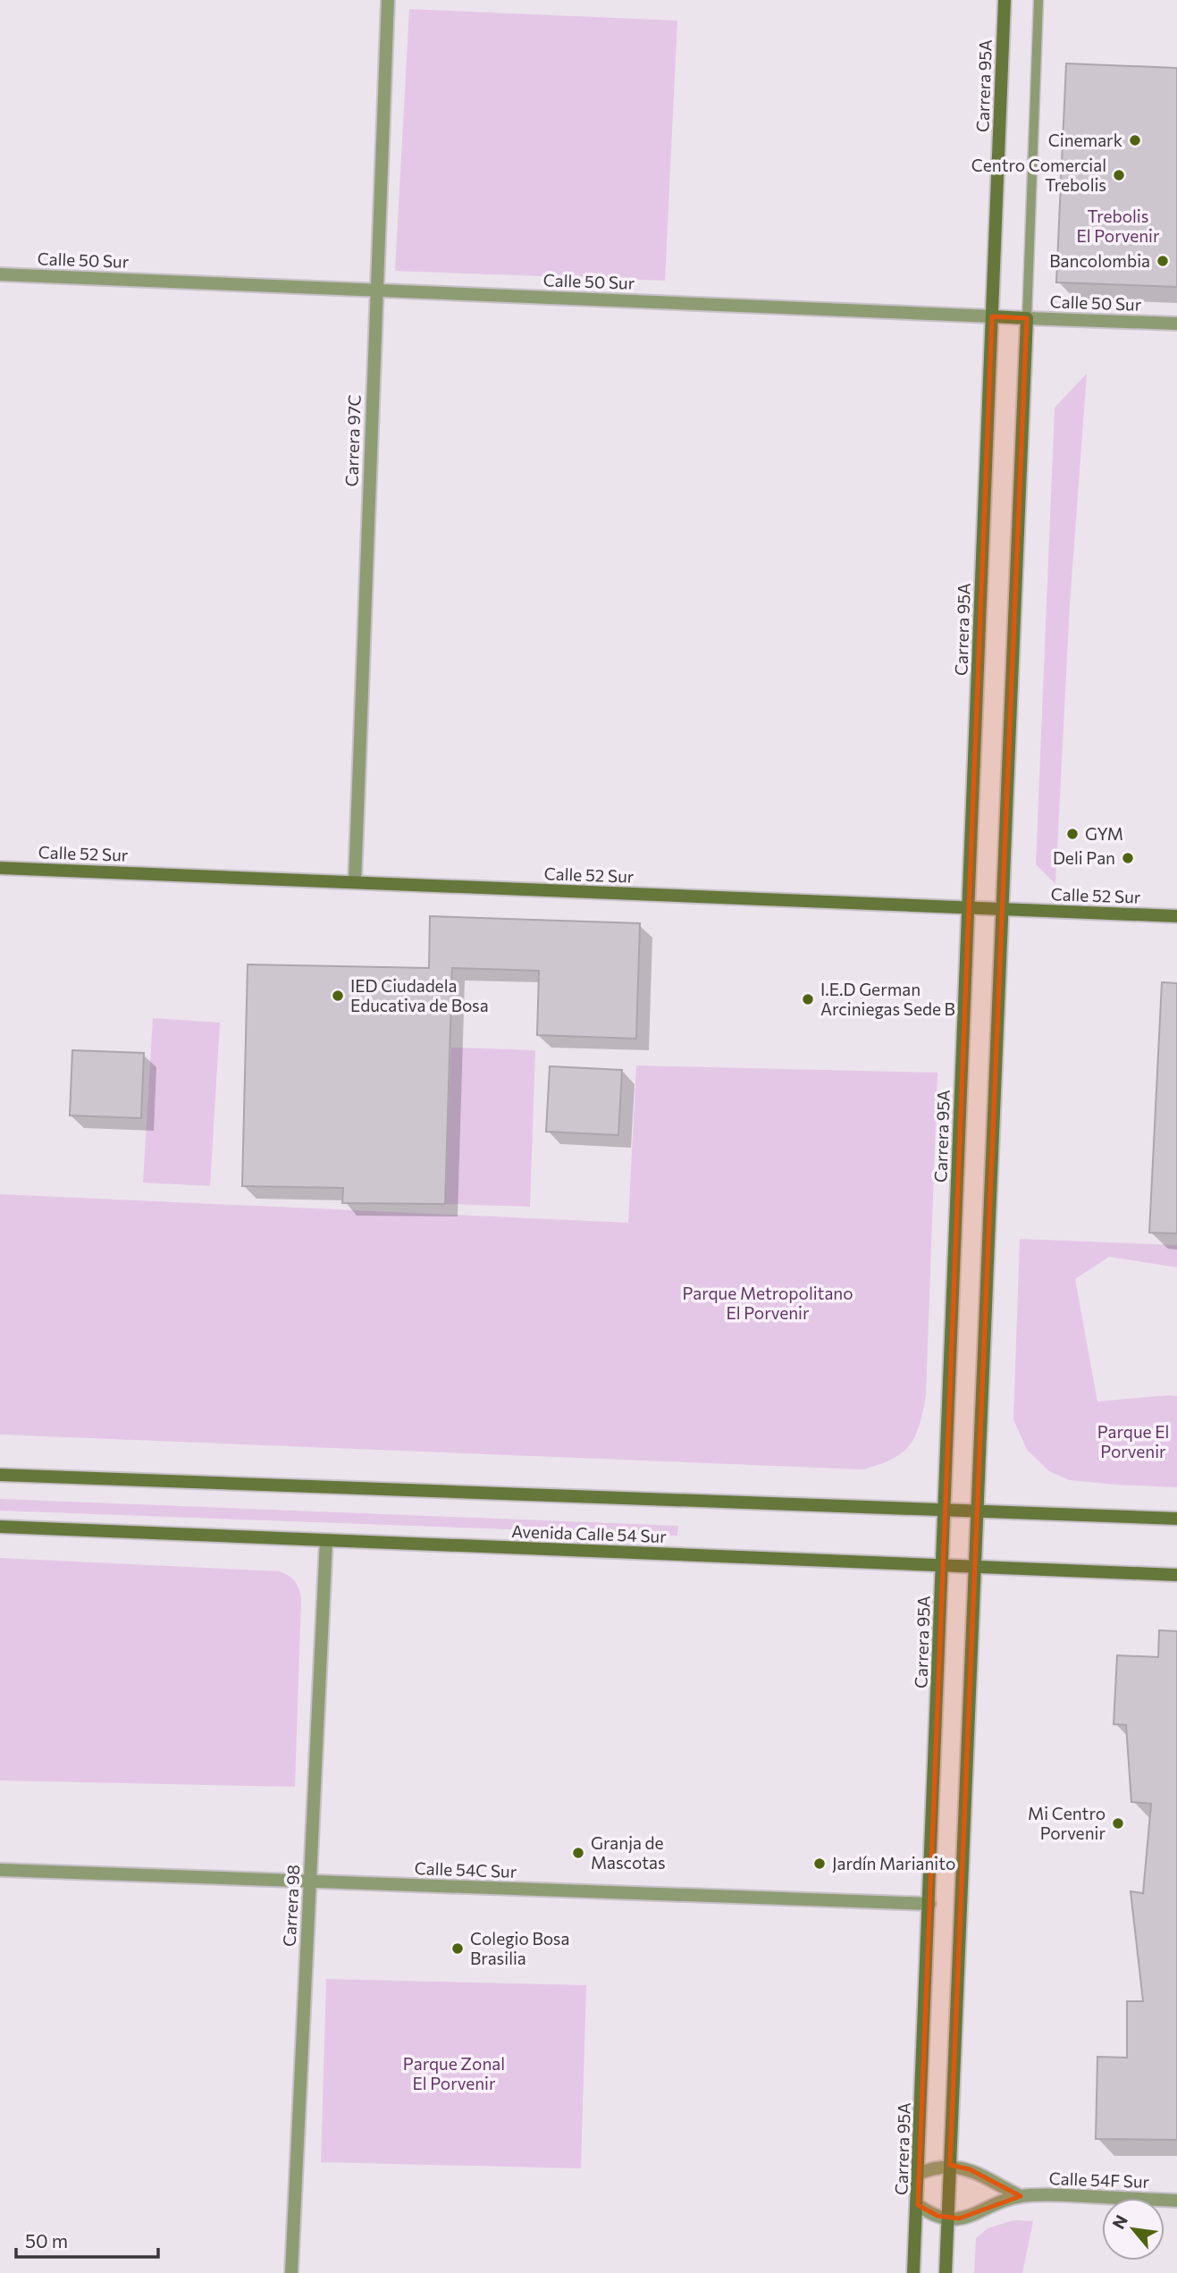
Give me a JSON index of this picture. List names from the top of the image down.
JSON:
{
  "streets": {
    "street": [
      "Carrera 95A",
      "Calle 50 Sur",
      "Carrera 97C",
      "Calle 52 Sur",
      "Avenida Calle 54 Sur",
      "Calle 54C Sur",
      "Carrera 98",
      "Calle 54F Sur"
    ]
  },
  "crossings": [
    ["Carrera 95A", "Calle 50 Sur"],
    ["Carrera 95A", "Calle 52 Sur"],
    ["Carrera 95A", "Avenida Calle 54 Sur"],
    ["Carrera 95A", "Calle 54C Sur"],
    ["Carrera 95A", "Calle 54F Sur"],
    ["Calle 50 Sur", "Carrera 97C"],
    ["Carrera 97C", "Calle 52 Sur"],
    ["Avenida Calle 54 Sur", "Carrera 98"],
    ["Calle 54C Sur", "Carrera 98"]
  ],
  "parks": [
    "Trebolis El Porvenir",
    "Parque Metropolitano El Porvenir",
    "Parque El Porvenir",
    "Parque Zonal El Porvenir"
  ],
  "places": [
    "Cinemark",
    "Centro Comercial Trebolis",
    "Bancolombia",
    "GYM",
    "Deli Pan",
    "IED Ciudadela Educativa de Bosa",
    "I.E.D German Arciniegas Sede B",
    "Mi Centro Porvenir",
    "Granja de Mascotas",
    "Jardín Marianito",
    "Colegio Bosa Brasilia"
  ],
  "scale_bar": "50 m",
  "north": "top left"
}
